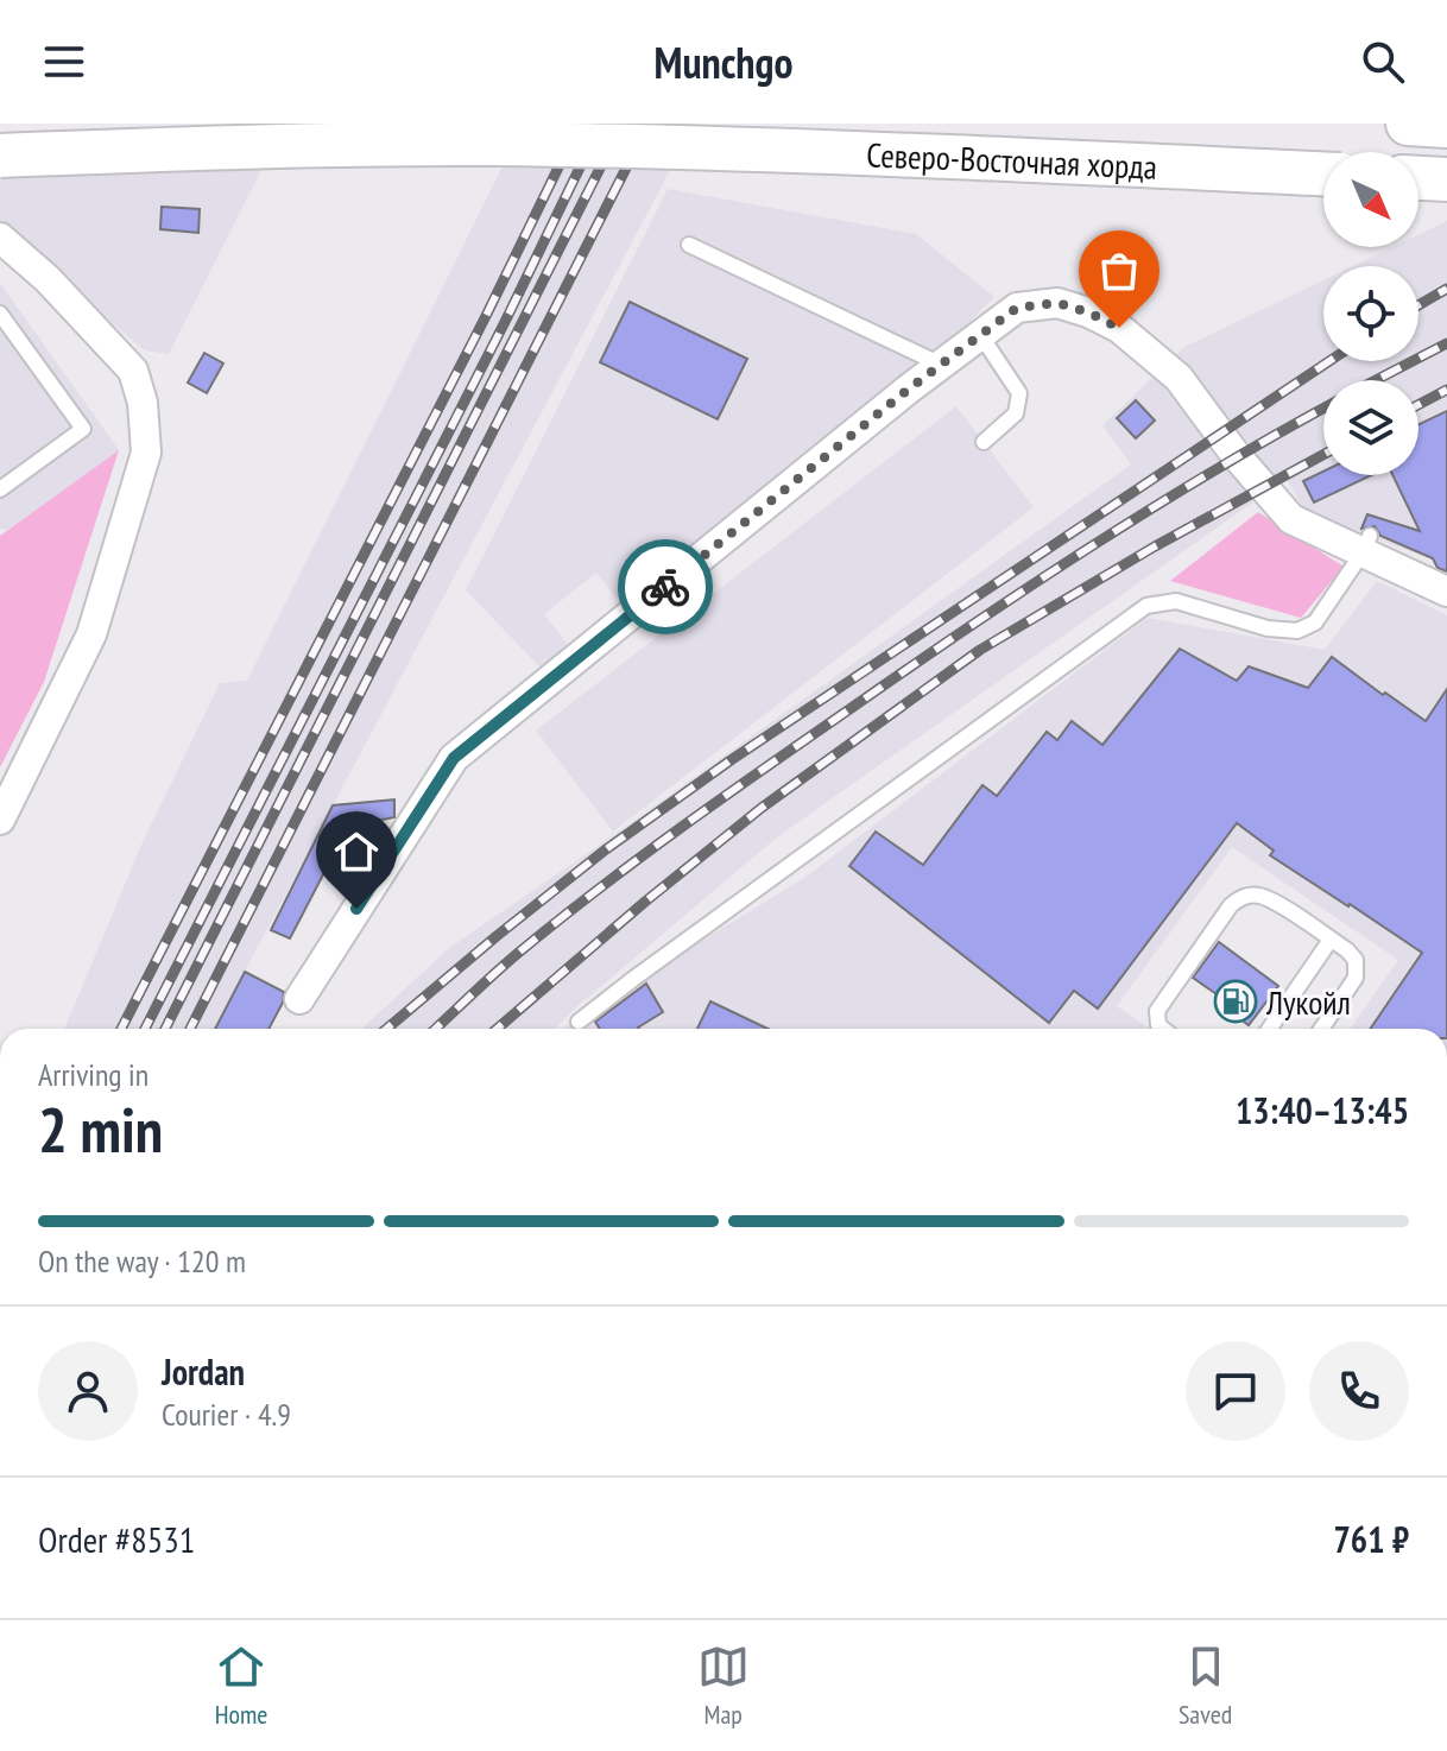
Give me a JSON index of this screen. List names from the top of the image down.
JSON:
{
  "streets": {
    "main road": ["Северо-Восточная хорда"]
  },
  "places": {
    "fuel station": ["Лукойл"]
  },
  "north": "bottom right",
  "page": {
    "header": "Munchgo",
    "heading": ["2 min", "Arriving in", "13:40–13:45"],
    "panel": [
      "Jordan",
      "Courier · 4.9",
      "Order #8531",
      "761 ₽"
    ],
    "bar": "On the way · 120 m",
    "tabs": ["Home", "Map", "Saved"]
  }
}
